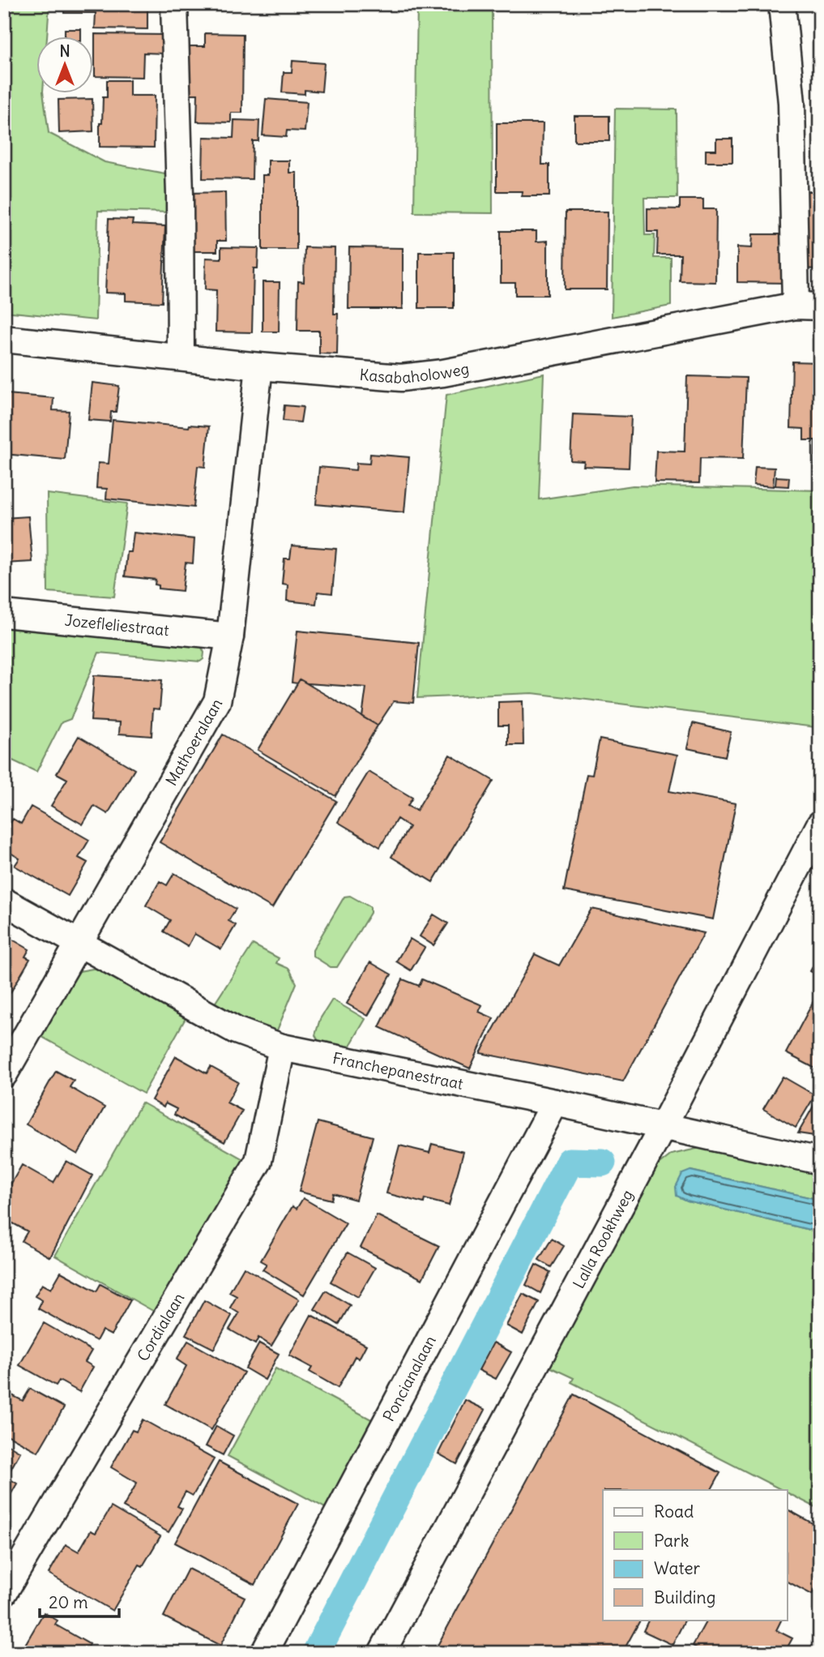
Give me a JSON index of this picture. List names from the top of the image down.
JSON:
{
  "streets": {
    "street": [
      "Kasabaholoweg",
      "Jozefleliestraat",
      "Mathoeralaan",
      "Franchepanestraat",
      "Lalla Rookhweg",
      "Cordialaan",
      "Poncianalaan"
    ]
  },
  "crossings": [
    ["Kasabaholoweg", "Mathoeralaan"],
    ["Jozefleliestraat", "Mathoeralaan"],
    ["Mathoeralaan", "Franchepanestraat"],
    ["Franchepanestraat", "Lalla Rookhweg"],
    ["Franchepanestraat", "Cordialaan"],
    ["Franchepanestraat", "Poncianalaan"]
  ],
  "legend": [
    "Road",
    "Park",
    "Water",
    "Building"
  ],
  "scale_bar": "20 m",
  "north": "top"
}
